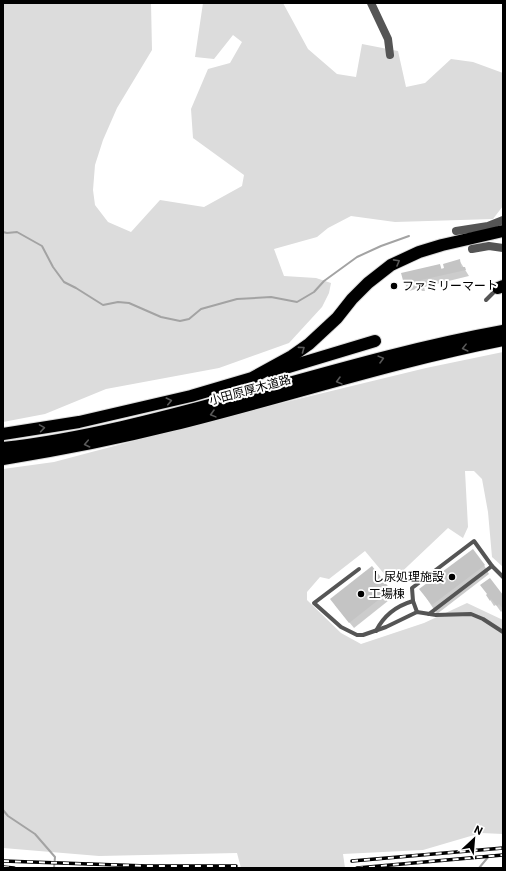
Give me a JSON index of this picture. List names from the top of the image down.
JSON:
{
  "streets": {
    "highway": ["小田原厚木道路"]
  },
  "places": ["ファミリーマート", "し尿処理施設", "工場棟"],
  "north": "top right"
}
